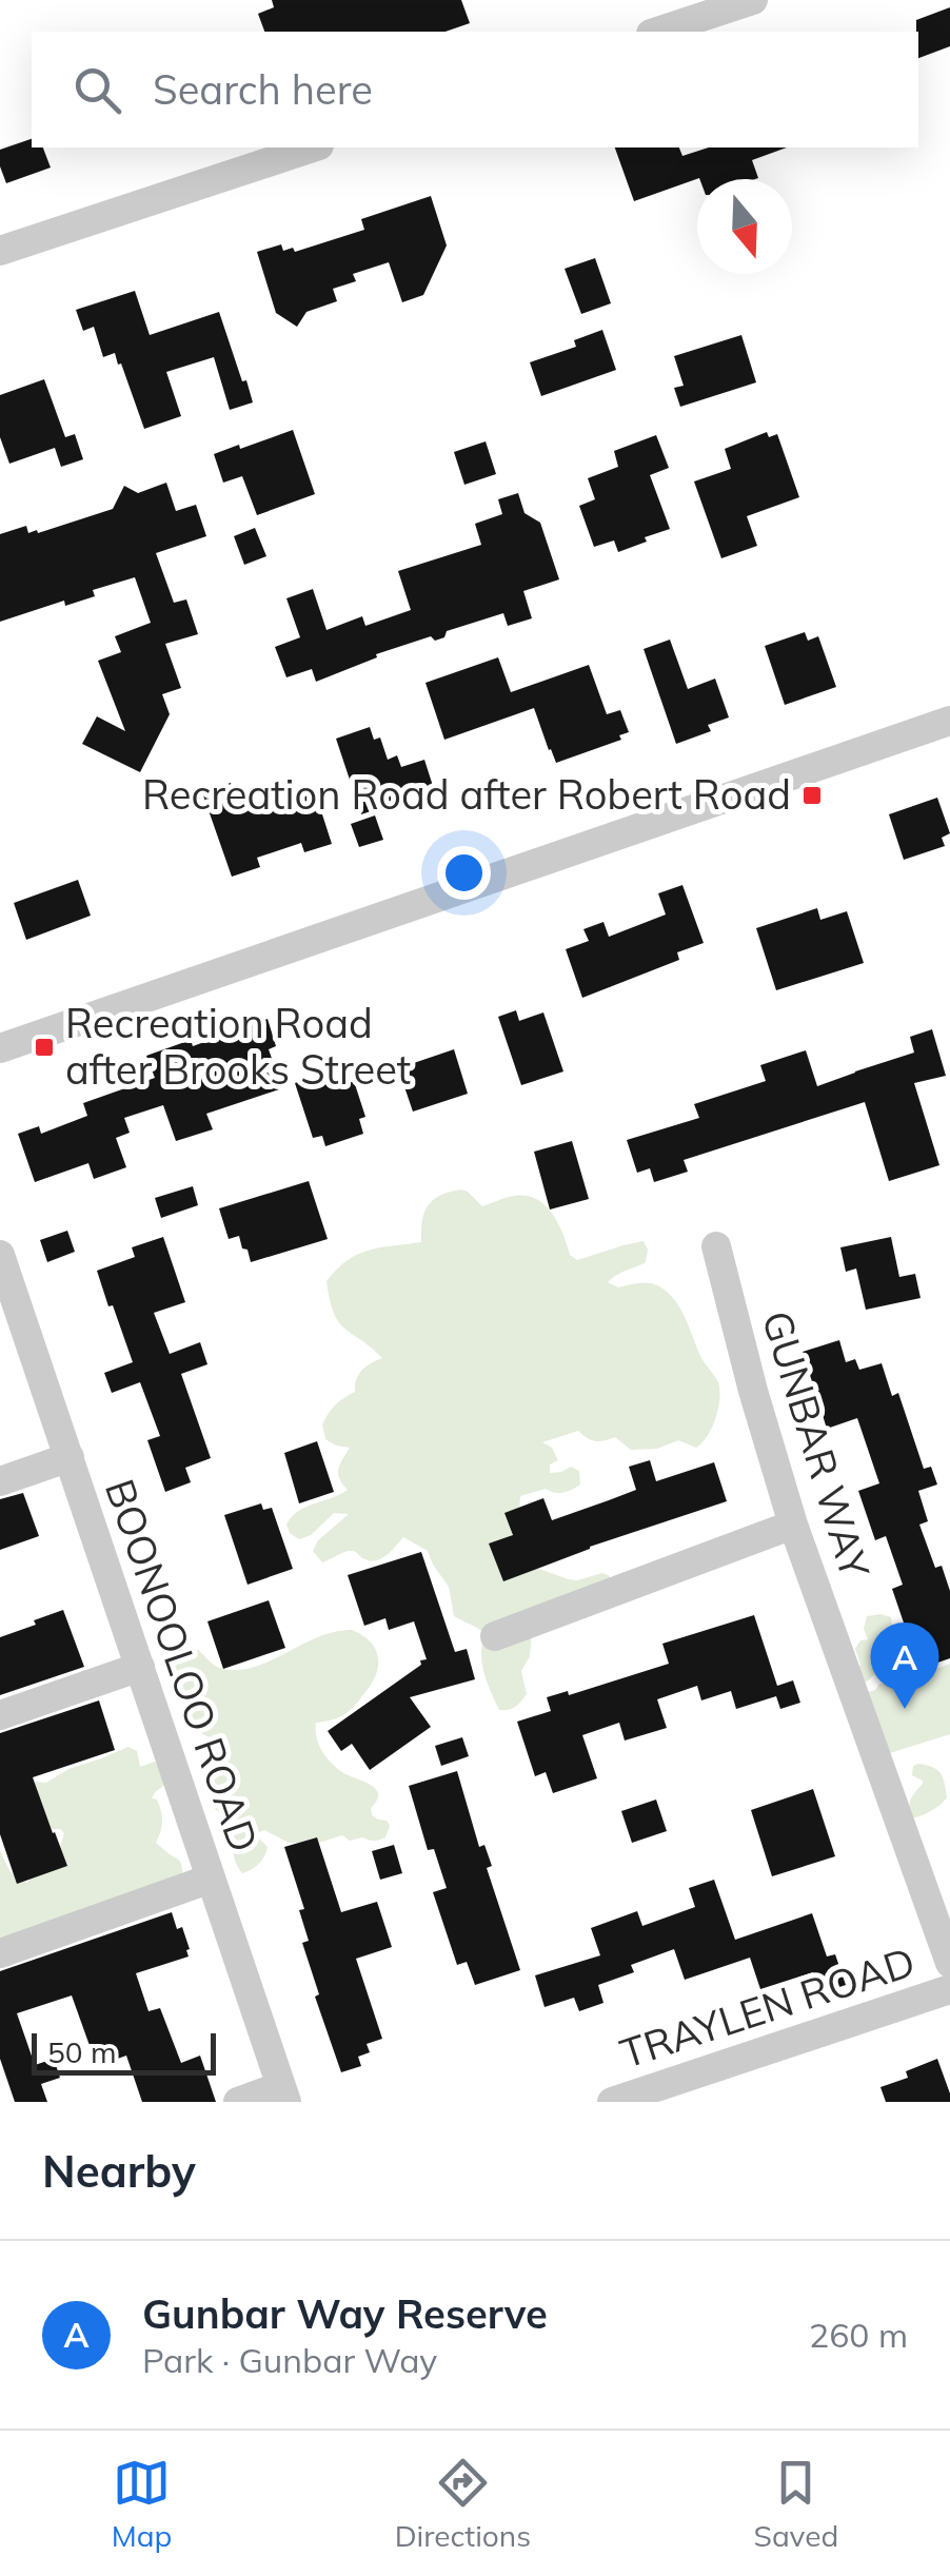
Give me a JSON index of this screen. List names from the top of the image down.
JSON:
{
  "streets": {
    "street": ["GUNBAR WAY", "BOONOOLOO ROAD", "TRAYLEN ROAD"]
  },
  "places": {
    "transit": ["Recreation Road after Robert Road", "Recreation Road after Brooks Street"]
  },
  "scale_bar": "50 m",
  "north": "bottom",
  "page": {
    "search": "Search here",
    "pins": "A",
    "scale": "50 m",
    "heading": "Nearby",
    "list": [
      {
        "mark": "A",
        "name": "Gunbar Way Reserve",
        "note": "Park · Gunbar Way",
        "value": "260 m"
      }
    ],
    "nav": ["Map", "Directions", "Saved"]
  }
}
